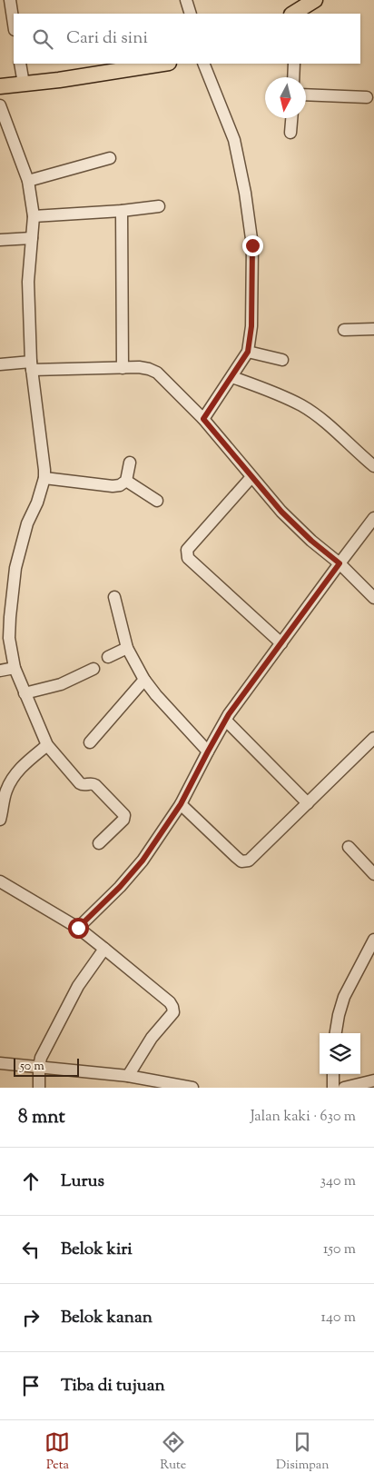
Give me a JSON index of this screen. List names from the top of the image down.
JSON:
{
  "scale_bar": "50 m",
  "north": "bottom",
  "page": {
    "search": "Cari di sini",
    "scale": "50 m",
    "heading": ["8 mnt", "Jalan kaki · 630 m"],
    "list": [
      ["Lurus", "340 m"],
      ["Belok kiri", "150 m"],
      ["Belok kanan", "140 m"],
      "Tiba di tujuan"
    ],
    "nav": ["Peta", "Rute", "Disimpan"]
  }
}
